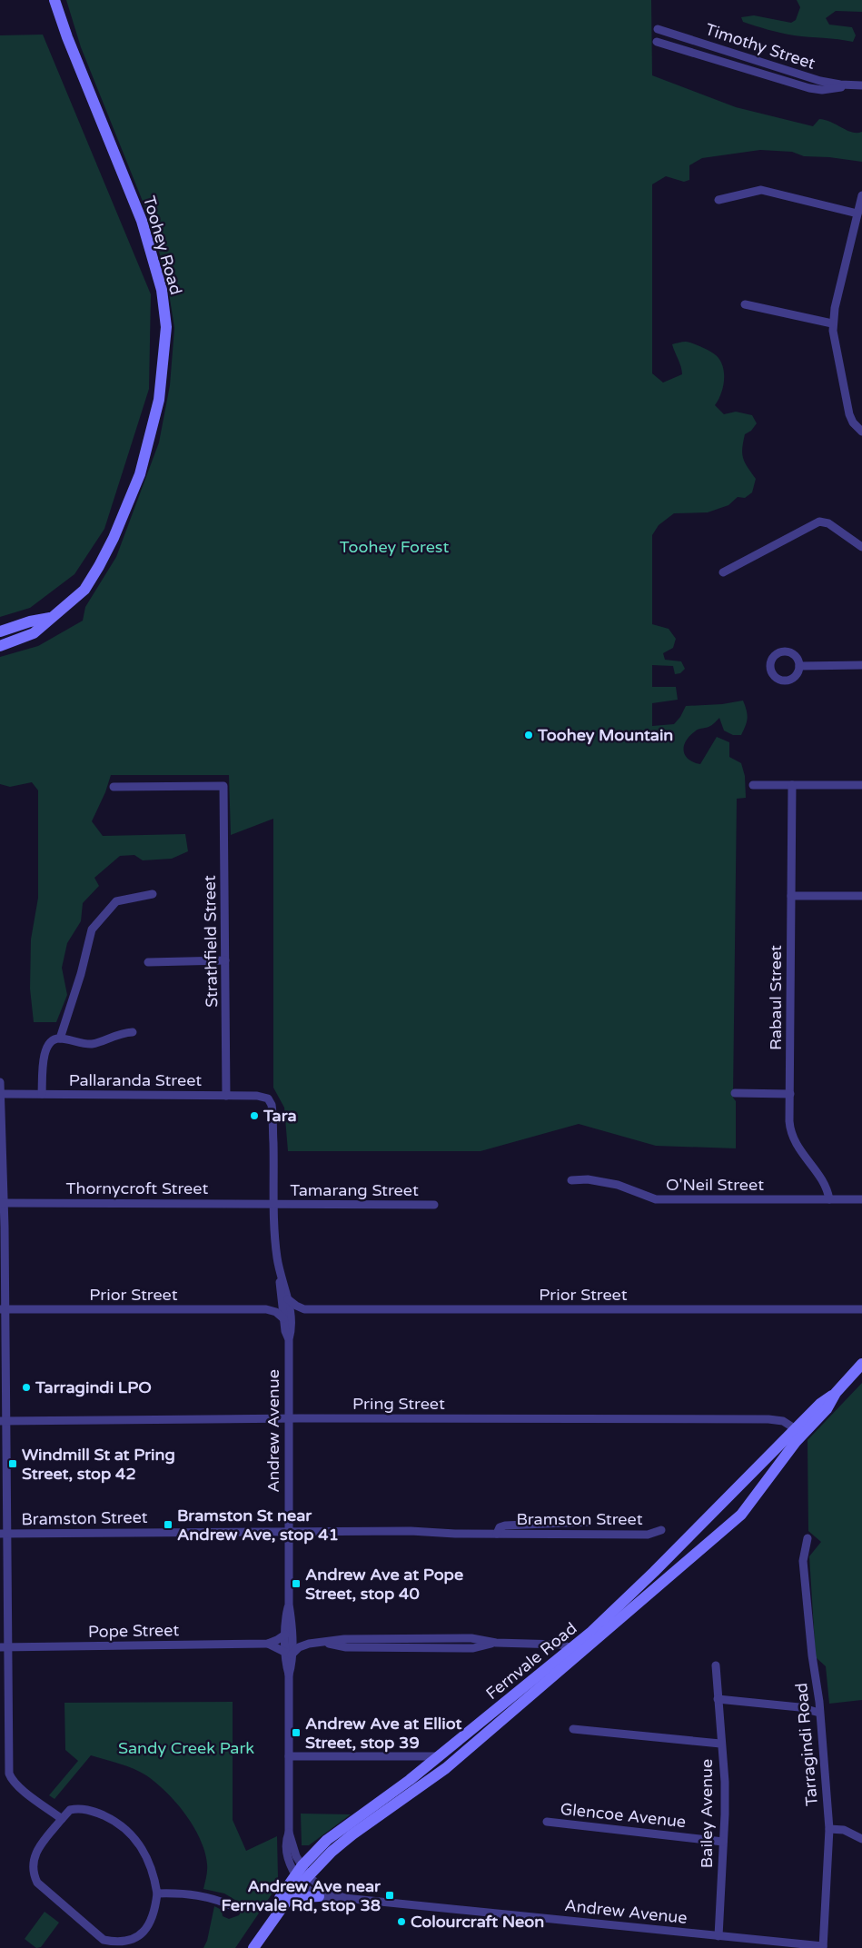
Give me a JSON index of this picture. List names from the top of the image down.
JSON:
{
  "streets": {
    "street": [
      "Timothy Street",
      "Toohey Road",
      "Strathfield Street",
      "Rabaul Street",
      "Pallaranda Street",
      "O'Neil Street",
      "Thornycroft Street",
      "Tamarang Street",
      "Prior Street",
      "Pring Street",
      "Andrew Avenue",
      "Bramston Street",
      "Pope Street",
      "Fernvale Road",
      "Tarragindi Road",
      "Bailey Avenue",
      "Glencoe Avenue"
    ]
  },
  "crossings": [
    ["Strathfield Street", "Pallaranda Street"],
    ["Rabaul Street", "O'Neil Street"],
    ["Pallaranda Street", "Andrew Avenue"],
    ["Thornycroft Street", "Tamarang Street"],
    ["Thornycroft Street", "Andrew Avenue"],
    ["Tamarang Street", "Andrew Avenue"],
    ["Prior Street", "Andrew Avenue"],
    ["Pring Street", "Andrew Avenue"],
    ["Pring Street", "Fernvale Road"],
    ["Andrew Avenue", "Bramston Street"],
    ["Andrew Avenue", "Pope Street"],
    ["Andrew Avenue", "Fernvale Road"],
    ["Andrew Avenue", "Tarragindi Road"],
    ["Andrew Avenue", "Bailey Avenue"],
    ["Bailey Avenue", "Glencoe Avenue"]
  ],
  "parks": ["Toohey Forest", "Sandy Creek Park"],
  "places": {
    "other": [
      "Toohey Mountain",
      "Tara",
      "Tarragindi LPO",
      "Colourcraft Neon"
    ],
    "transit": [
      "Windmill St at Pring Street, stop 42",
      "Bramston St near Andrew Ave, stop 41",
      "Andrew Ave at Pope Street, stop 40",
      "Andrew Ave at Elliot Street, stop 39",
      "Andrew Ave near Fernvale Rd, stop 38"
    ]
  }
}
